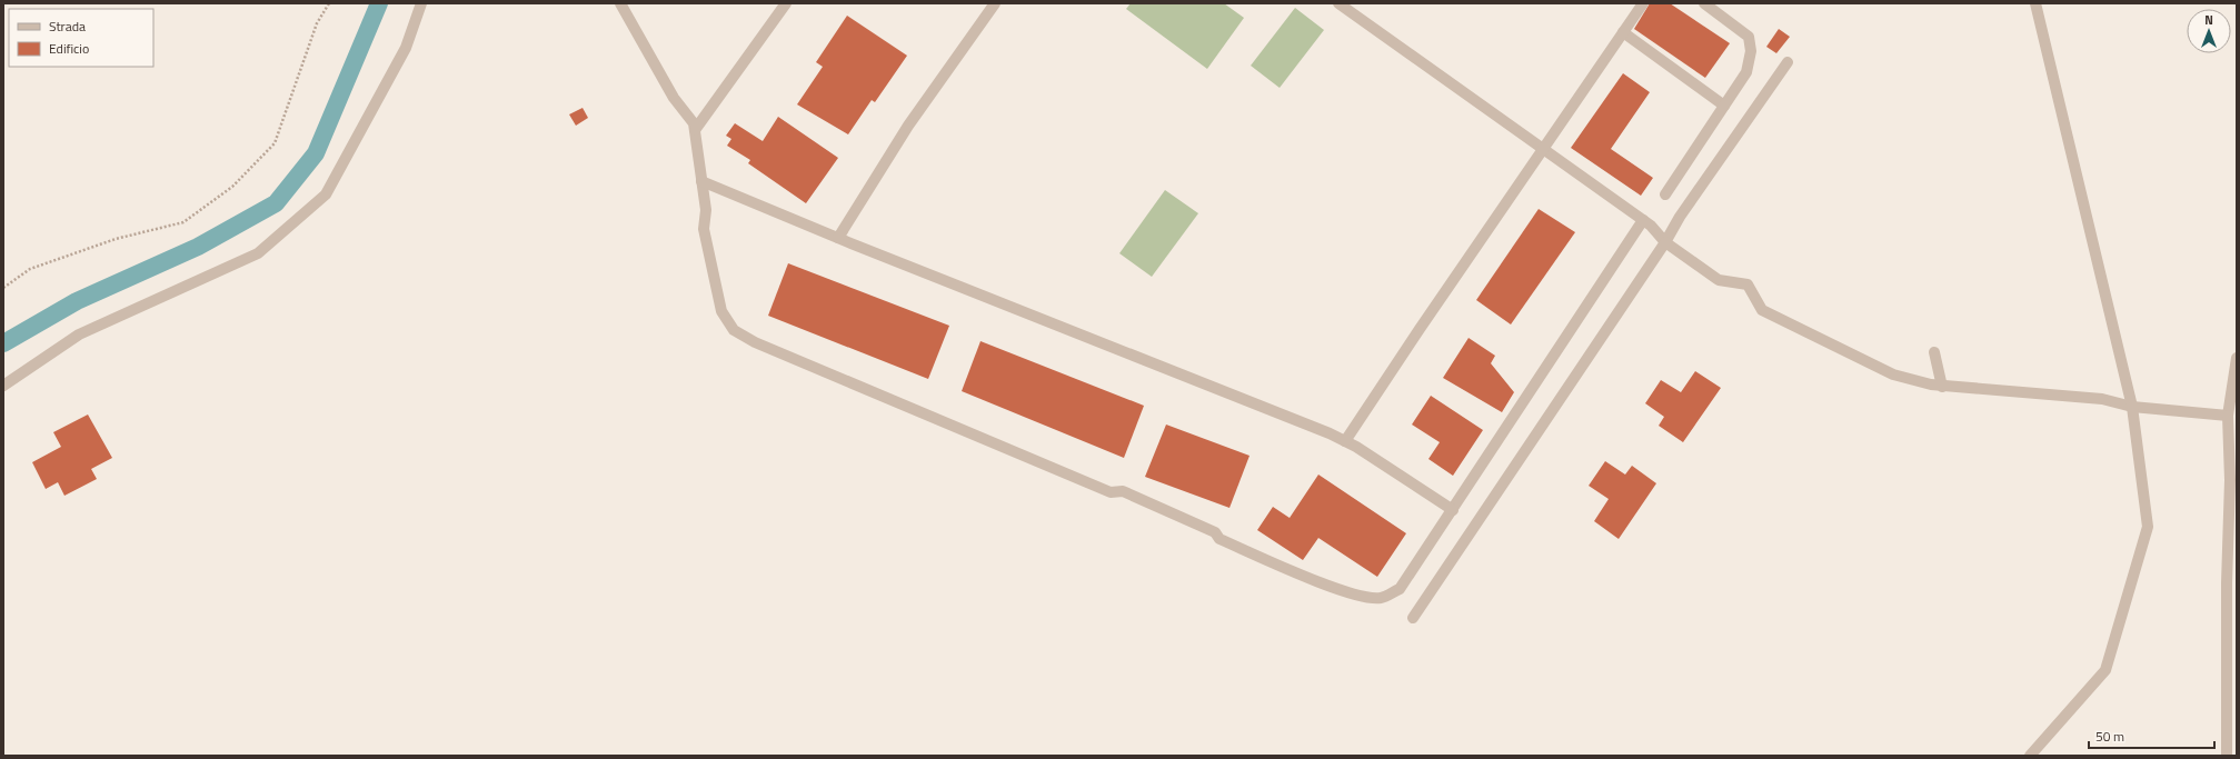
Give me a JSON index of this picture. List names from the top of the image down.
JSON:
{
  "legend": ["Strada", "Edificio"],
  "scale_bar": "50 m",
  "north": "top"
}
